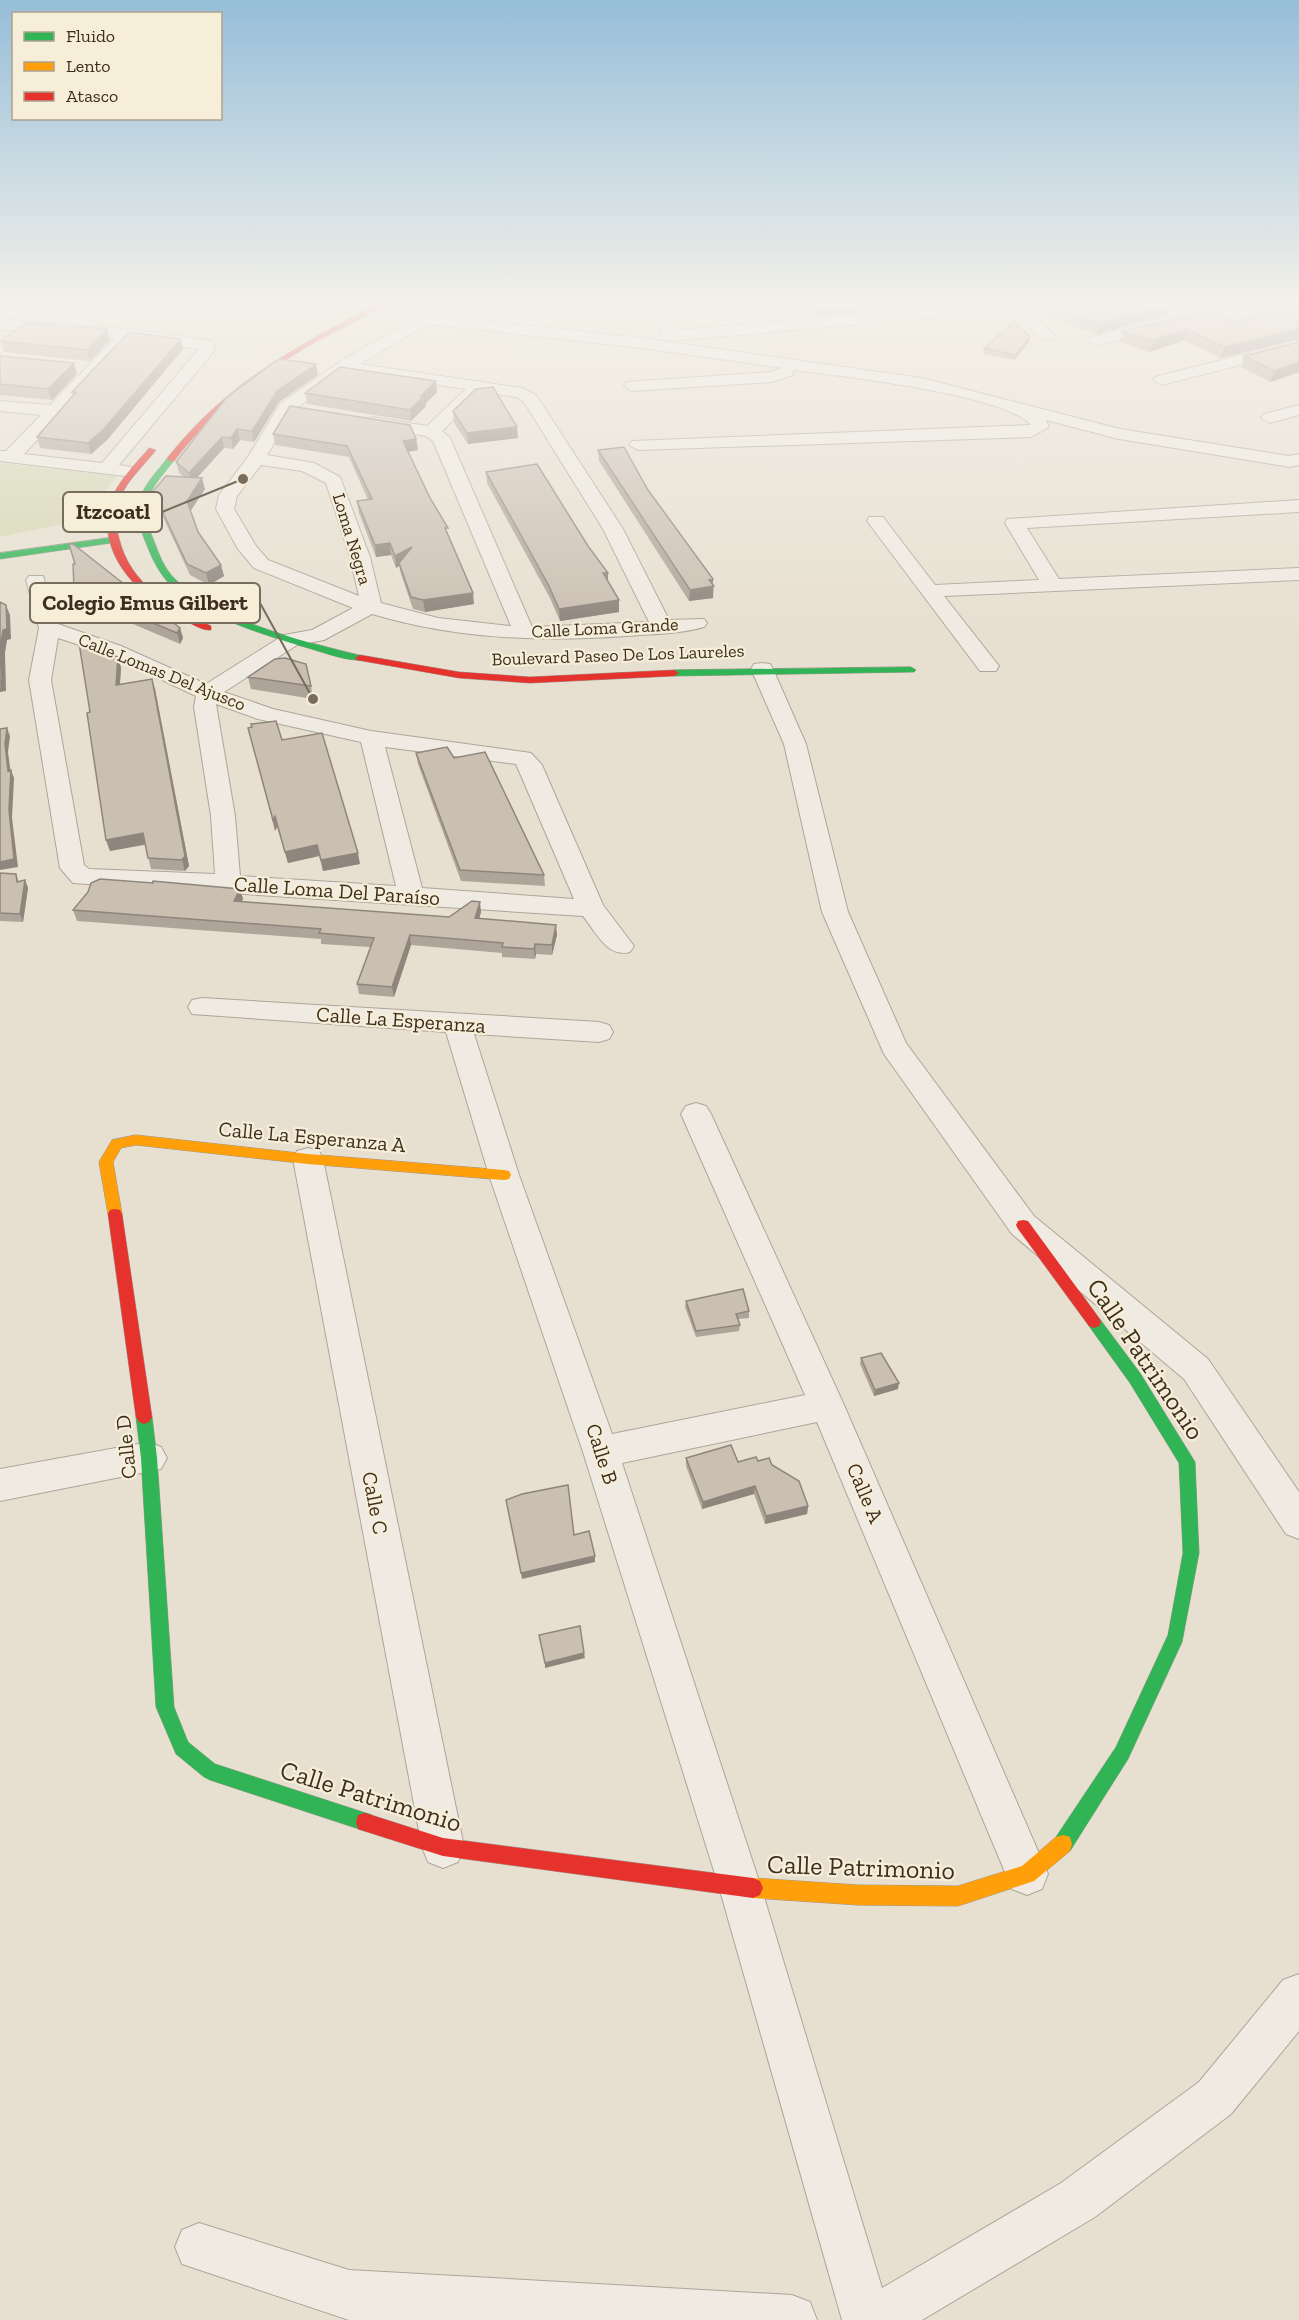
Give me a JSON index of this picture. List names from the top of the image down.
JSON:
{
  "streets": {
    "street": [
      "Loma Negra",
      "Calle Loma Grande",
      "Boulevard Paseo De Los Laureles",
      "Calle Lomas Del Ajusco",
      "Calle Loma Del Paraíso",
      "Calle La Esperanza",
      "Calle La Esperanza A",
      "Calle Patrimonio",
      "Calle D",
      "Calle B",
      "Calle A",
      "Calle C"
    ]
  },
  "crossings": [
    ["Loma Negra", "Calle Loma Grande"],
    ["Calle Lomas Del Ajusco", "Calle Loma Del Paraíso"],
    ["Calle La Esperanza", "Calle B"],
    ["Calle La Esperanza A", "Calle D"],
    ["Calle La Esperanza A", "Calle B"],
    ["Calle La Esperanza A", "Calle C"],
    ["Calle Patrimonio", "Calle D"],
    ["Calle Patrimonio", "Calle B"],
    ["Calle Patrimonio", "Calle A"],
    ["Calle Patrimonio", "Calle C"]
  ],
  "places": ["Itzcoatl", "Colegio Emus Gilbert"],
  "legend": ["Fluido", "Lento", "Atasco"]
}
